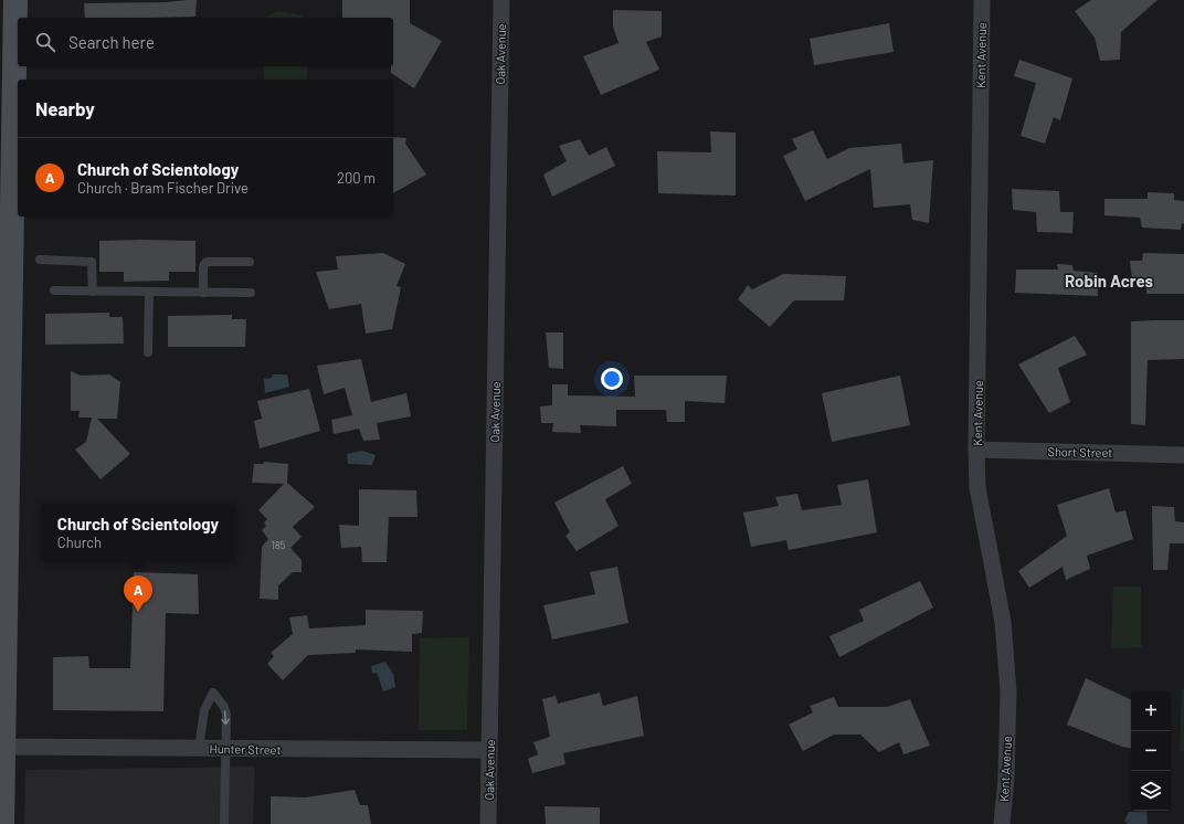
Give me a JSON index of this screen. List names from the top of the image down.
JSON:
{
  "streets": {
    "street": [
      "Oak Avenue",
      "Kent Avenue",
      "Short Street",
      "Hunter Street"
    ]
  },
  "crossings": [
    ["Oak Avenue", "Hunter Street"],
    ["Kent Avenue", "Short Street"]
  ],
  "districts": ["Robin Acres"],
  "house_numbers": ["185"],
  "page": {
    "search": "Search here",
    "heading": "Nearby",
    "list": [
      {
        "mark": "A",
        "name": "Church of Scientology",
        "note": "Church · Bram Fischer Drive",
        "value": "200 m"
      }
    ],
    "popup": ["Church of Scientology", "Church"],
    "pins": "A",
    "map_buttons": ["+", "−"]
  }
}
